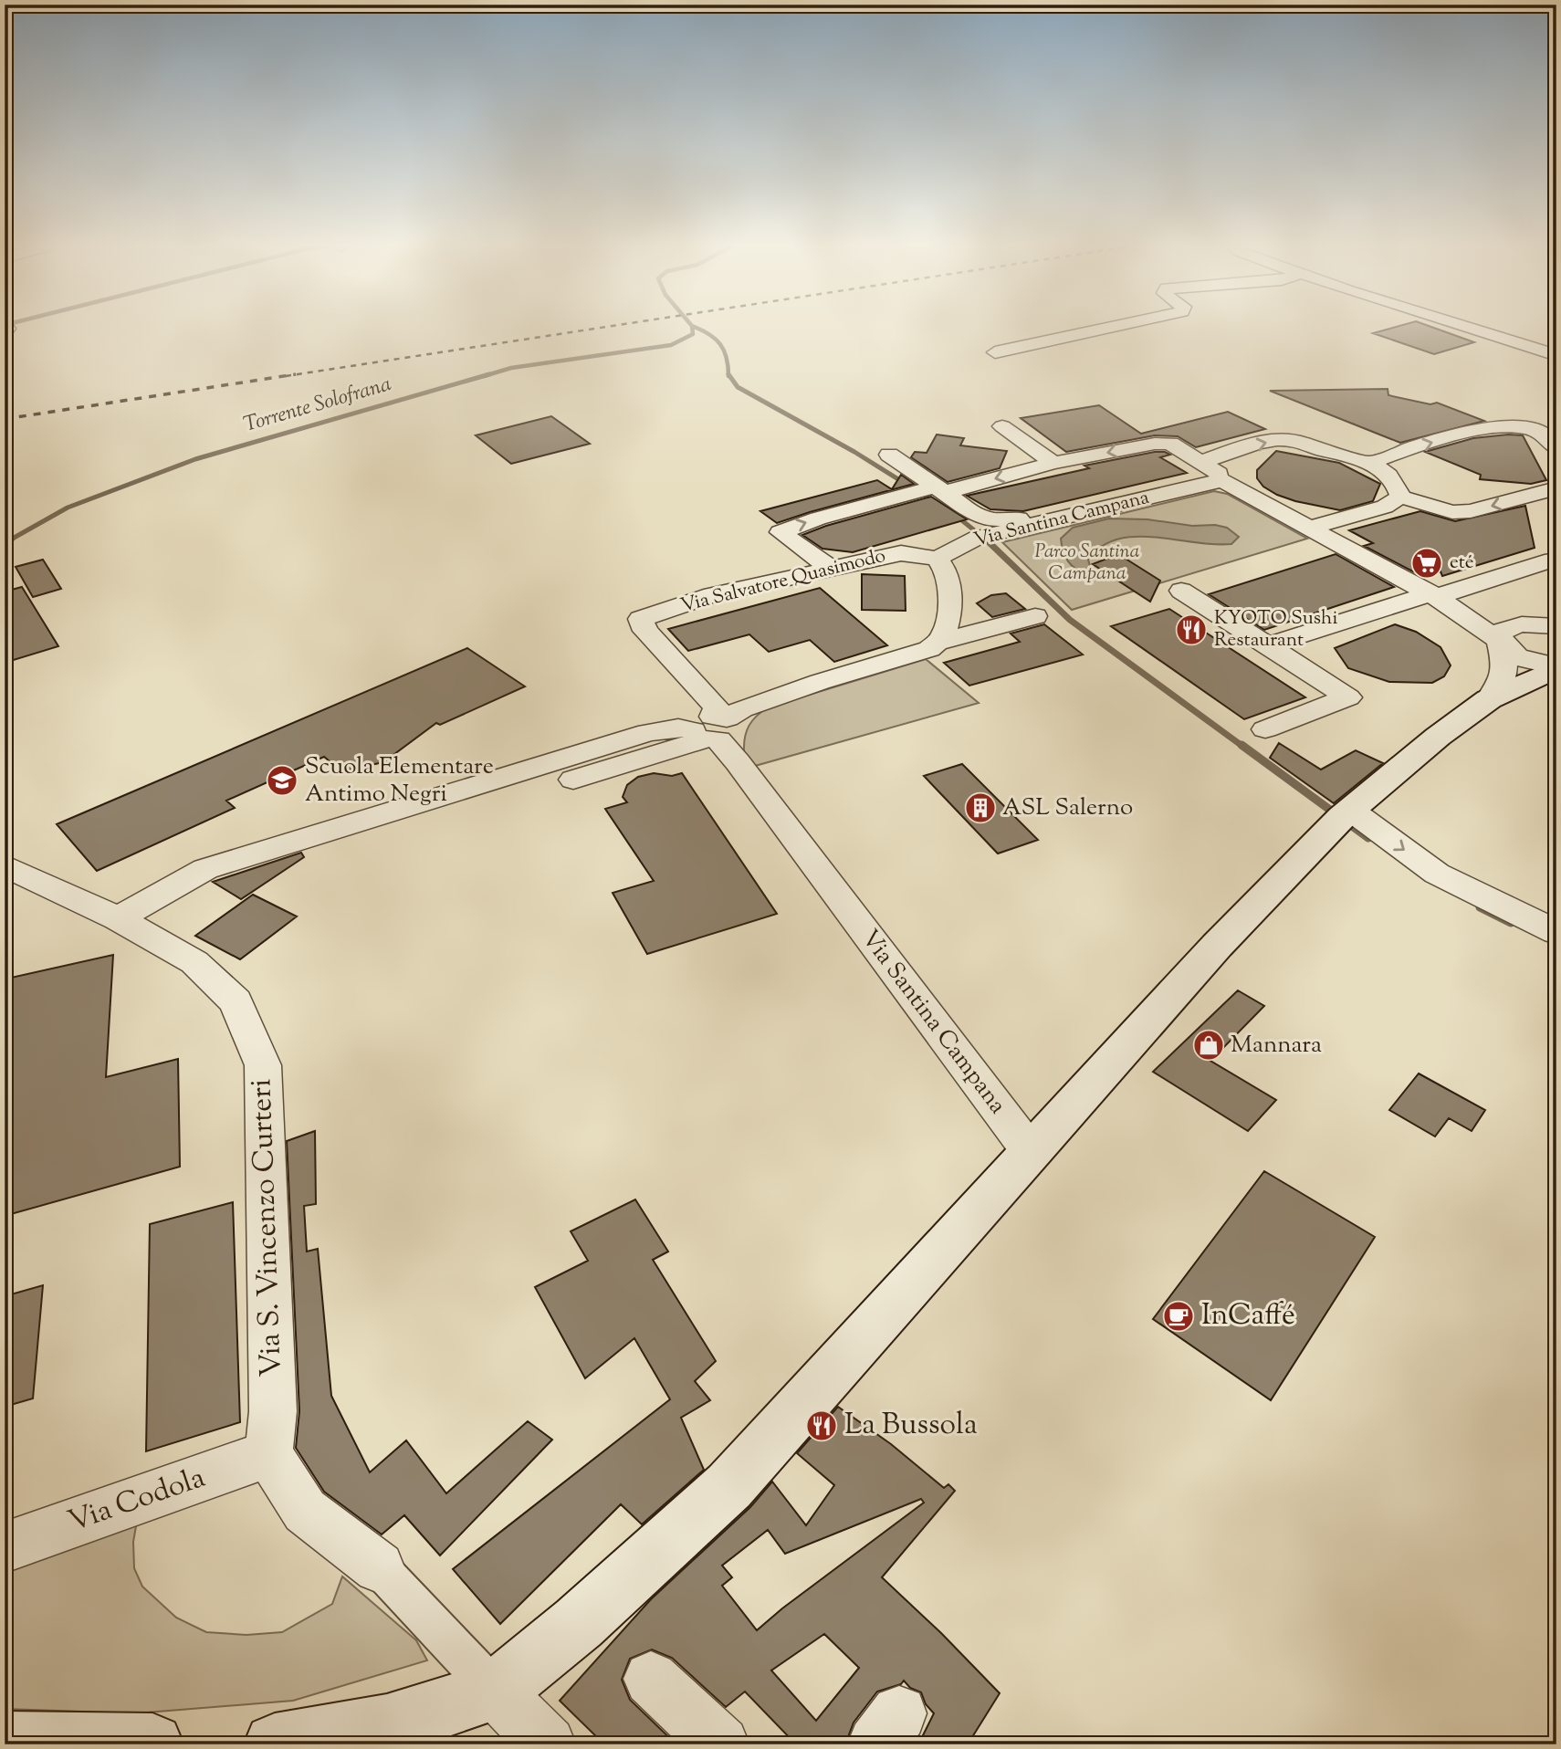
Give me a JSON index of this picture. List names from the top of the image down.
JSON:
{
  "streets": {
    "street": [
      "Via Santina Campana",
      "Via Salvatore Quasimodo",
      "Via S. Vincenzo Curteri",
      "Via Codola"
    ]
  },
  "crossings": [
    ["Via Santina Campana", "Via Salvatore Quasimodo"],
    ["Via S. Vincenzo Curteri", "Via Codola"]
  ],
  "water": ["Torrente Solofrana"],
  "parks": ["Parco Santina Campana"],
  "places": {
    "supermarket": ["eté"],
    "restaurant": ["KYOTO Sushi Restaurant", "La Bussola"],
    "school or university": ["Scuola Elementare Antimo Negri"],
    "building": ["ASL Salerno"],
    "shop": ["Mannara"],
    "cafe": ["InCaffé"]
  }
}
